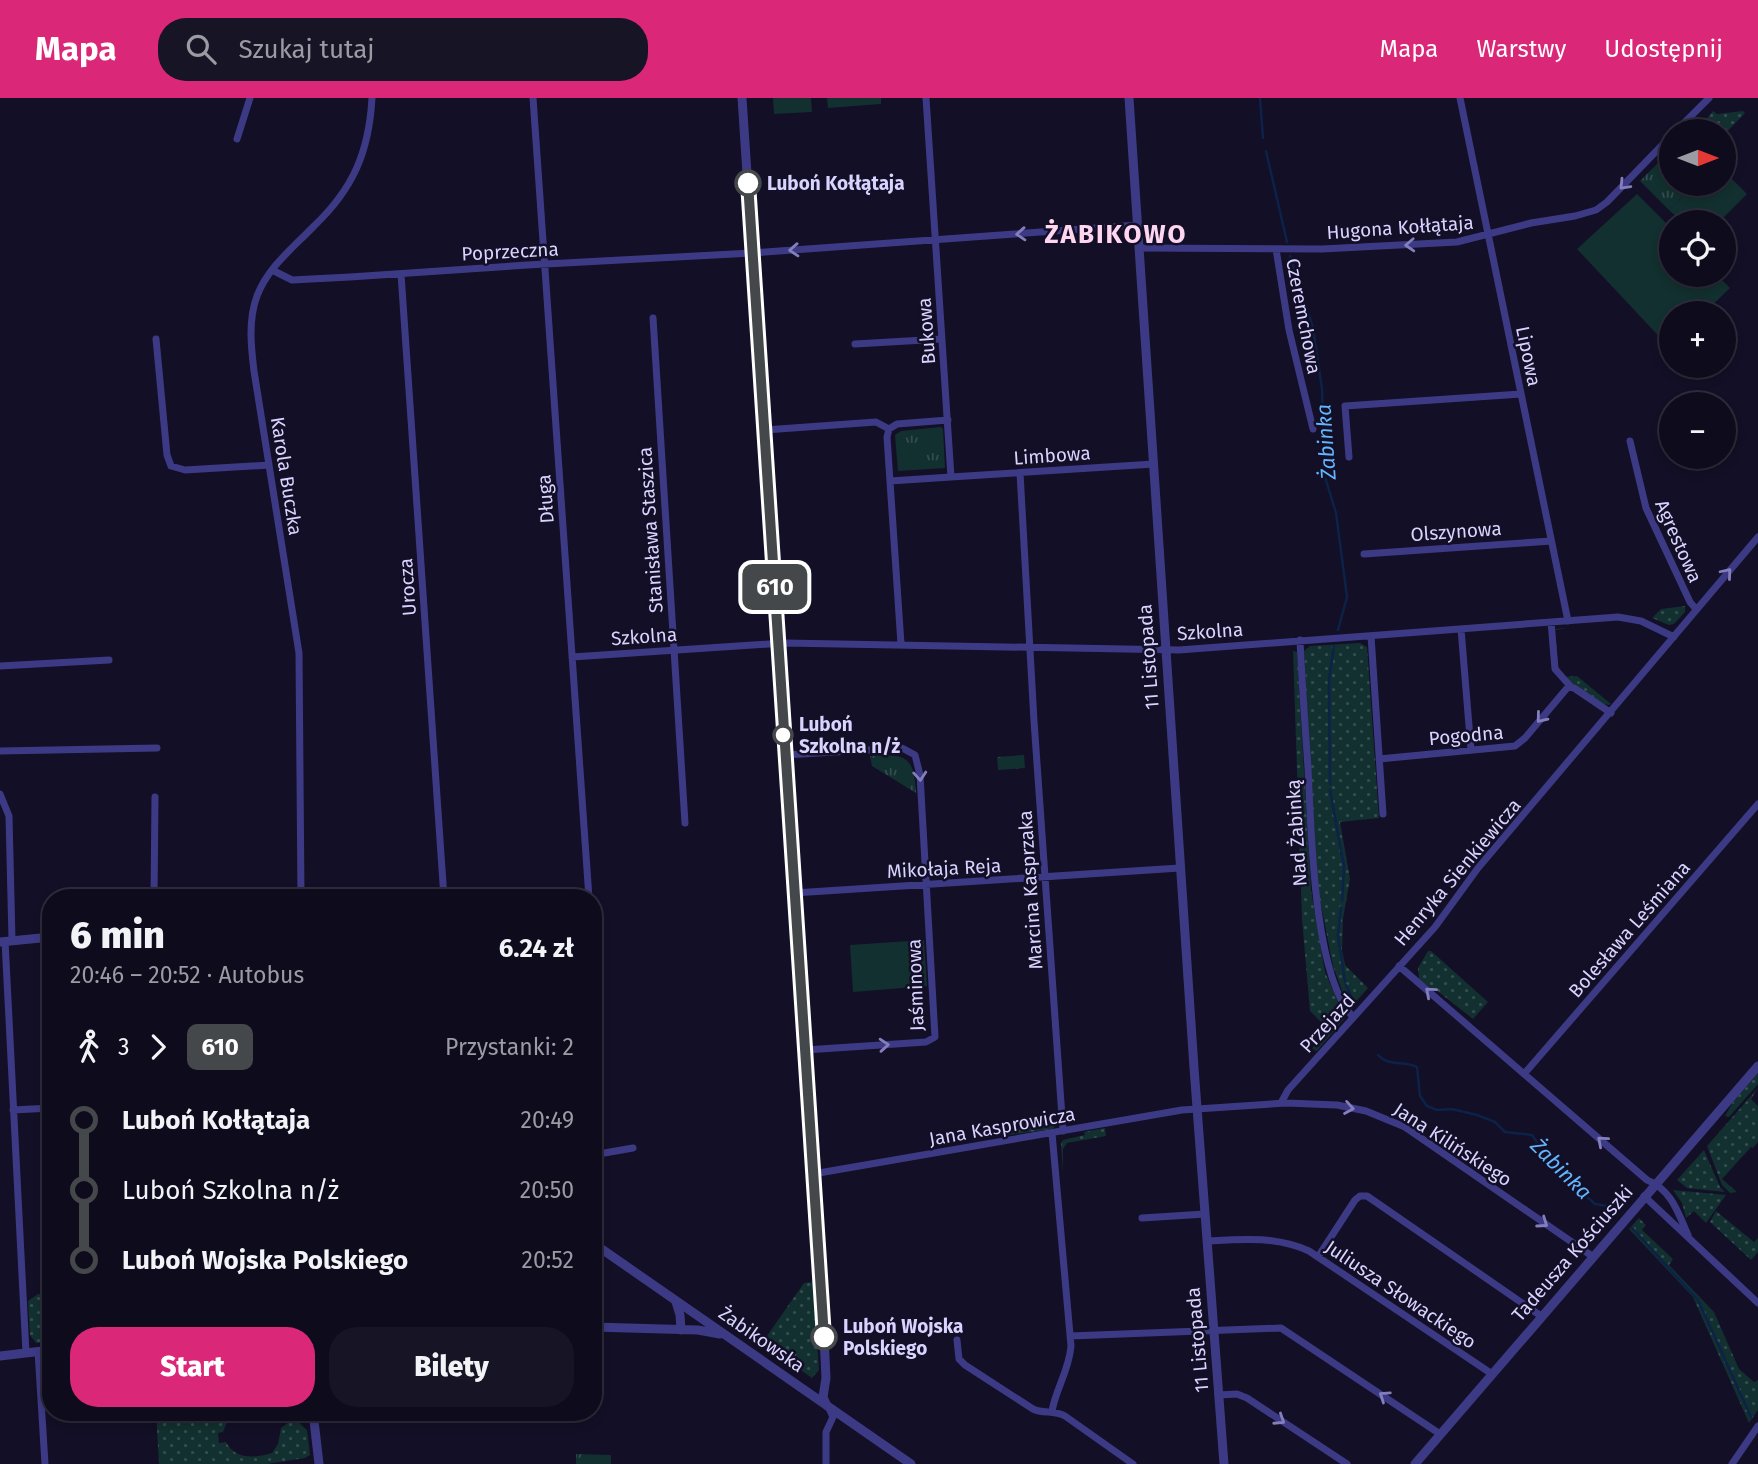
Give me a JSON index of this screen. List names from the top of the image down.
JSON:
{
  "streets": {
    "street": [
      "Hugona Kołłątaja",
      "Poprzeczna",
      "Czeremchowa",
      "Bukowa",
      "Lipowa",
      "Limbowa",
      "Karola Buczka",
      "Długa",
      "Stanisława Staszica",
      "Olszynowa",
      "Agrestowa",
      "Urocza",
      "Szkolna",
      "11 Listopada",
      "Pogodna",
      "Nad Żabinką",
      "Mikołaja Reja",
      "Henryka Sienkiewicza",
      "Marcina Kasprzaka",
      "Bolesława Leśmiana",
      "Jaśminowa",
      "Przejazd",
      "Jana Kasprowicza",
      "Jana Kilińskiego",
      "Tadeusza Kościuszki",
      "Juliusza Słowackiego",
      "Żabikowska"
    ]
  },
  "crossings": [
    ["Hugona Kołłątaja", "Czeremchowa"],
    ["Hugona Kołłątaja", "Lipowa"],
    ["Hugona Kołłątaja", "11 Listopada"],
    ["Poprzeczna", "Karola Buczka"],
    ["Poprzeczna", "Długa"],
    ["Poprzeczna", "Urocza"],
    ["Bukowa", "Limbowa"],
    ["Lipowa", "Olszynowa"],
    ["Lipowa", "Szkolna"],
    ["Limbowa", "11 Listopada"],
    ["Limbowa", "Marcina Kasprzaka"],
    ["Długa", "Szkolna"],
    ["Stanisława Staszica", "Szkolna"],
    ["Szkolna", "11 Listopada"],
    ["Szkolna", "Nad Żabinką"],
    ["Szkolna", "Henryka Sienkiewicza"],
    ["Szkolna", "Marcina Kasprzaka"],
    ["11 Listopada", "Mikołaja Reja"],
    ["11 Listopada", "Jana Kasprowicza"],
    ["11 Listopada", "Jana Kilińskiego"],
    ["11 Listopada", "Juliusza Słowackiego"],
    ["Nad Żabinką", "Przejazd"],
    ["Mikołaja Reja", "Marcina Kasprzaka"],
    ["Mikołaja Reja", "Jaśminowa"],
    ["Henryka Sienkiewicza", "Bolesława Leśmiana"],
    ["Henryka Sienkiewicza", "Przejazd"],
    ["Henryka Sienkiewicza", "Tadeusza Kościuszki"],
    ["Marcina Kasprzaka", "Jana Kasprowicza"],
    ["Przejazd", "Jana Kilińskiego"],
    ["Jana Kasprowicza", "Jana Kilińskiego"],
    ["Jana Kilińskiego", "Tadeusza Kościuszki"],
    ["Tadeusza Kościuszki", "Juliusza Słowackiego"]
  ],
  "one_way": [
    "Hugona Kołłątaja",
    "Pogodna",
    "Henryka Sienkiewicza",
    "Jana Kilińskiego"
  ],
  "districts": ["ŻABIKOWO"],
  "water": ["Żabinka"],
  "places": ["Luboń Kołłątaja", "Luboń Szkolna n/ż", "Luboń Wojska Polskiego"],
  "lines": ["bus line 610"],
  "north": "right",
  "page": {
    "header": "Mapa",
    "search": "Szukaj tutaj",
    "nav": ["Mapa", "Warstwy", "Udostępnij"],
    "on_map": "610",
    "map_buttons": ["+", "−"],
    "heading": ["6 min", "20:46 – 20:52 · Autobus", "6.24 zł"],
    "legs": ["3", "610", "Przystanki: 2"],
    "list": [
      {
        "name": "Luboń Kołłątaja",
        "value": "20:49"
      },
      {
        "name": "Luboń Szkolna n/ż",
        "value": "20:50"
      },
      {
        "name": "Luboń Wojska Polskiego",
        "value": "20:52"
      }
    ],
    "buttons": ["Start", "Bilety"]
  }
}
